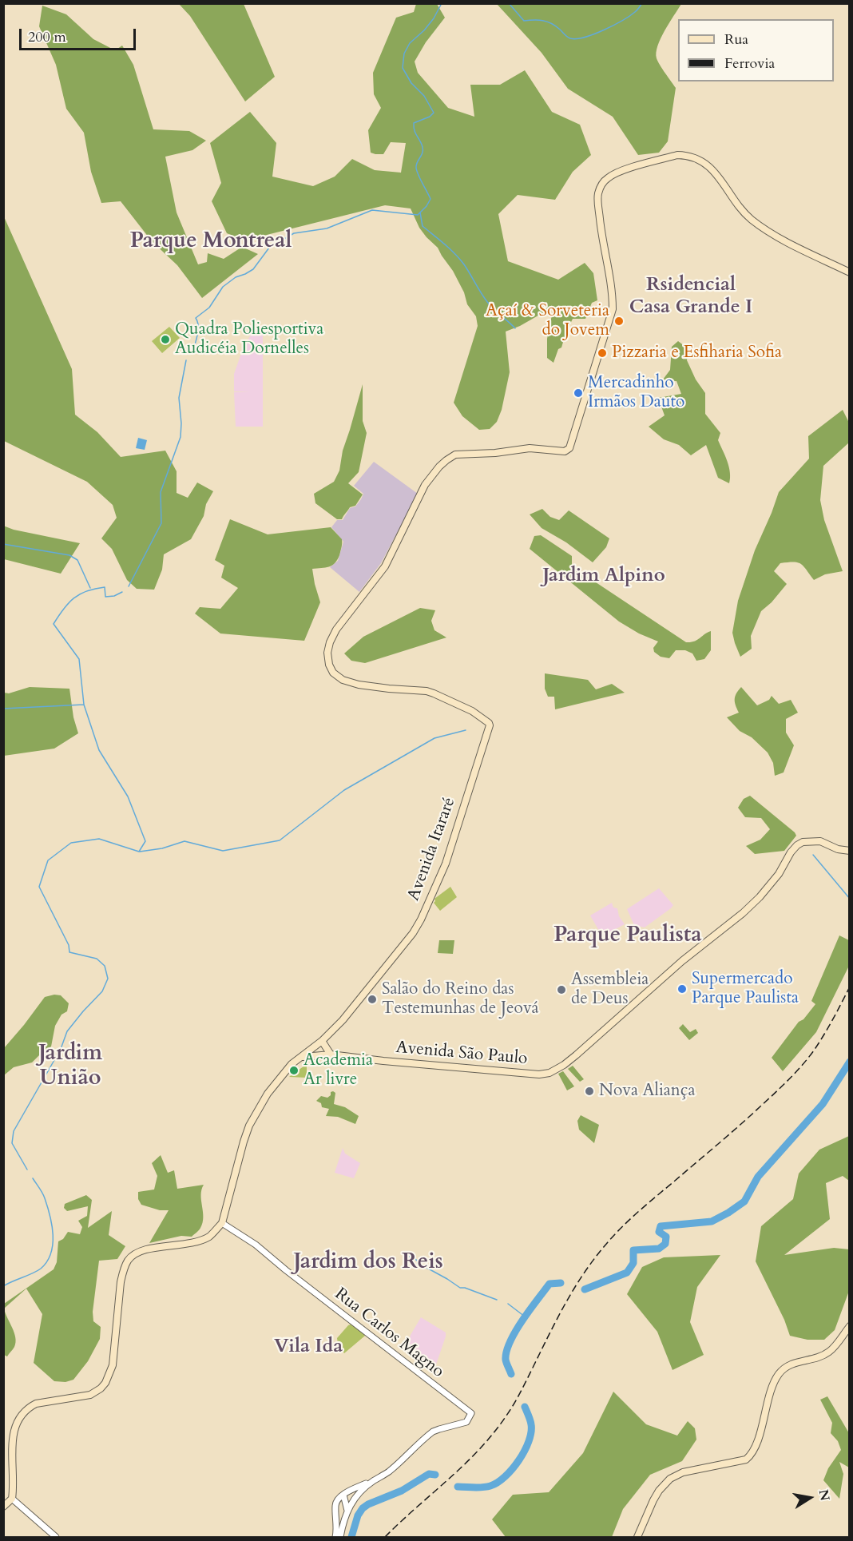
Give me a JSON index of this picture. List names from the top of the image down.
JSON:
{
  "streets": {
    "main road": ["Avenida Itararé", "Avenida São Paulo"],
    "street": ["Rua Carlos Magno"]
  },
  "crossings": [
    ["Avenida Itararé", "Avenida São Paulo"]
  ],
  "districts": [
    "Parque Montreal",
    "Rsidencial Casa Grande I",
    "Jardim Alpino",
    "Parque Paulista",
    "Jardim União",
    "Jardim dos Reis",
    "Vila Ida"
  ],
  "places": [
    "Açaí & Sorveteria do Jovem",
    "Quadra Poliesportiva Audicéia Dornelles",
    "Pizzaria e Esfiharia Sofia",
    "Mercadinho Irmãos Dauto",
    "Supermercado Parque Paulista",
    "Assembleia de Deus",
    "Salão do Reino das Testemunhas de Jeová",
    "Academia Ar livre",
    "Nova Aliança"
  ],
  "legend": ["Rua", "Ferrovia"],
  "scale_bar": "200 m",
  "north": "right"
}
